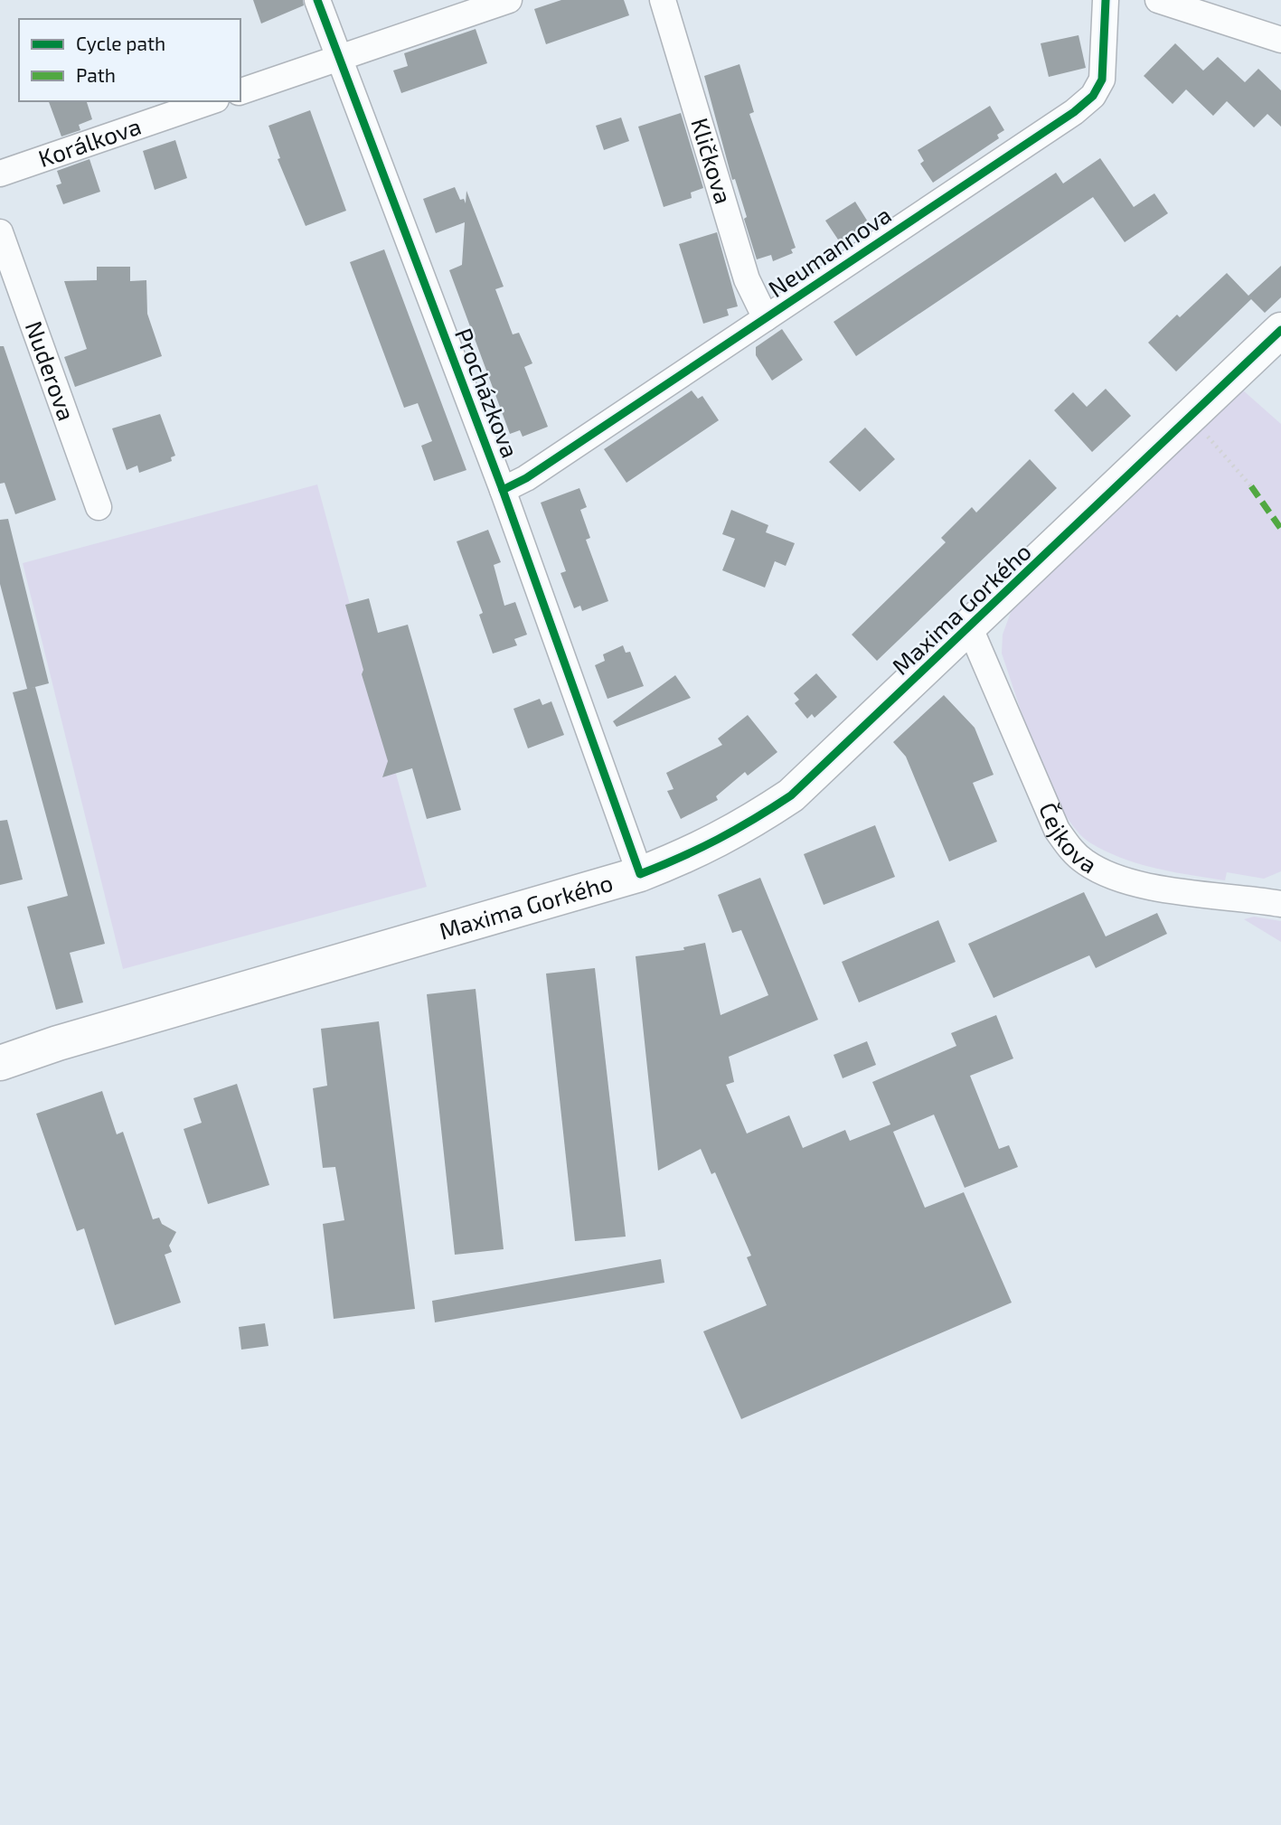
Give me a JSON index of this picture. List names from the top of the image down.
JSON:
{
  "streets": {
    "street": [
      "Korálkova",
      "Kličkova",
      "Neumannova",
      "Nuderova",
      "Procházkova",
      "Maxima Gorkého",
      "Čejkova"
    ]
  },
  "crossings": [
    ["Kličkova", "Neumannova"],
    ["Neumannova", "Procházkova"],
    ["Procházkova", "Maxima Gorkého"],
    ["Maxima Gorkého", "Čejkova"]
  ],
  "legend": ["Cycle path", "Path"]
}
